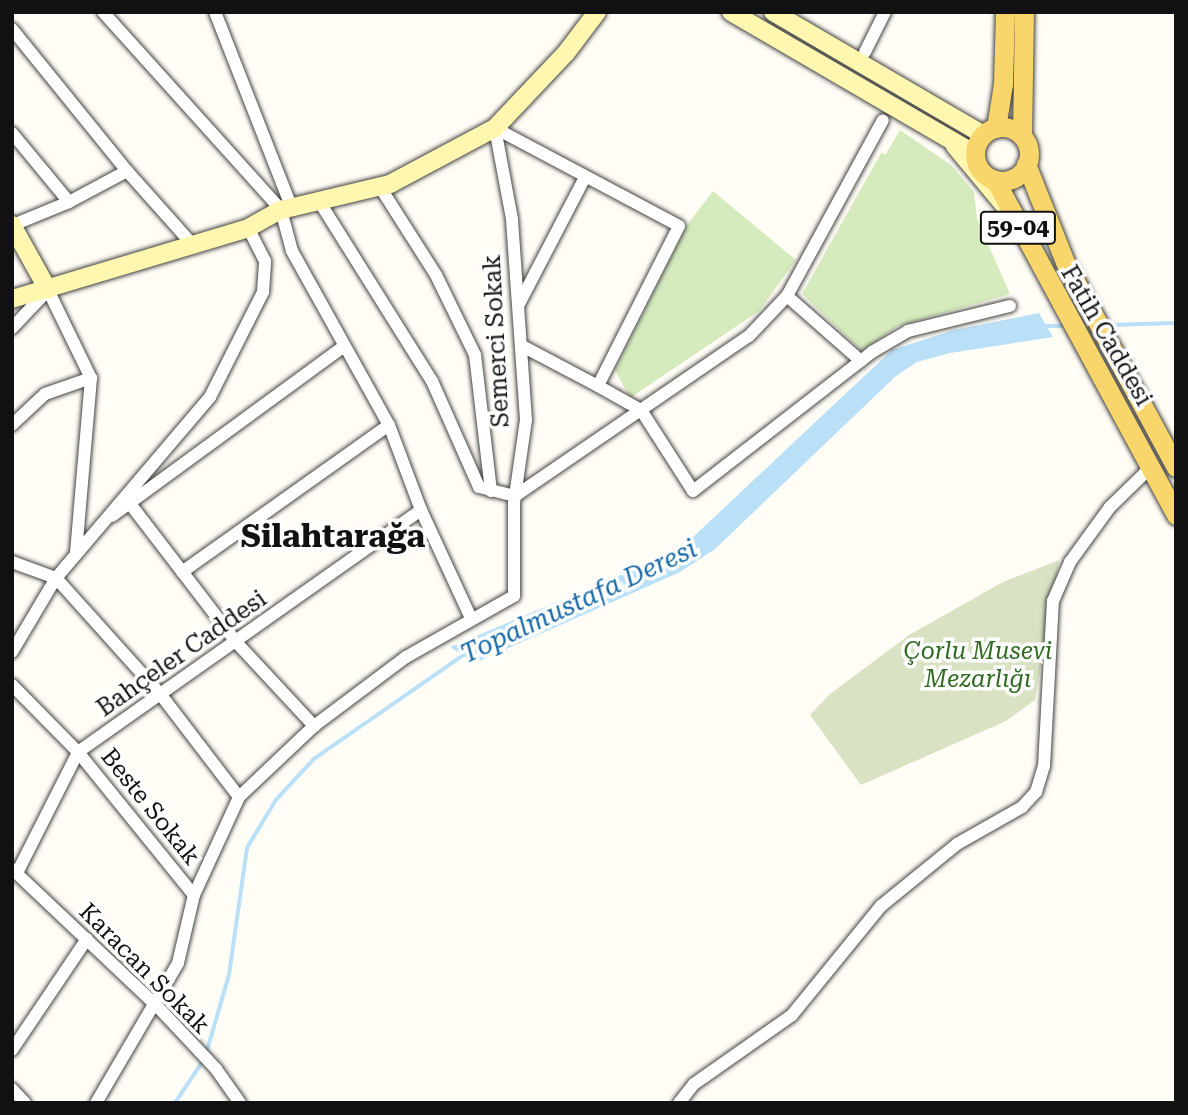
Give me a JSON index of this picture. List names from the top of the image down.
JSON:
{
  "streets": {
    "main road": ["59-04", "Fatih Caddesi"],
    "street": [
      "Semerci Sokak",
      "Bahçeler Caddesi",
      "Beste Sokak",
      "Karacan Sokak"
    ]
  },
  "crossings": [
    ["Bahçeler Caddesi", "Beste Sokak"],
    ["Bahçeler Caddesi", "Karacan Sokak"]
  ],
  "districts": ["Silahtarağa"],
  "water": ["Topalmustafa Deresi"],
  "parks": ["Çorlu Musevi Mezarlığı"]
}
